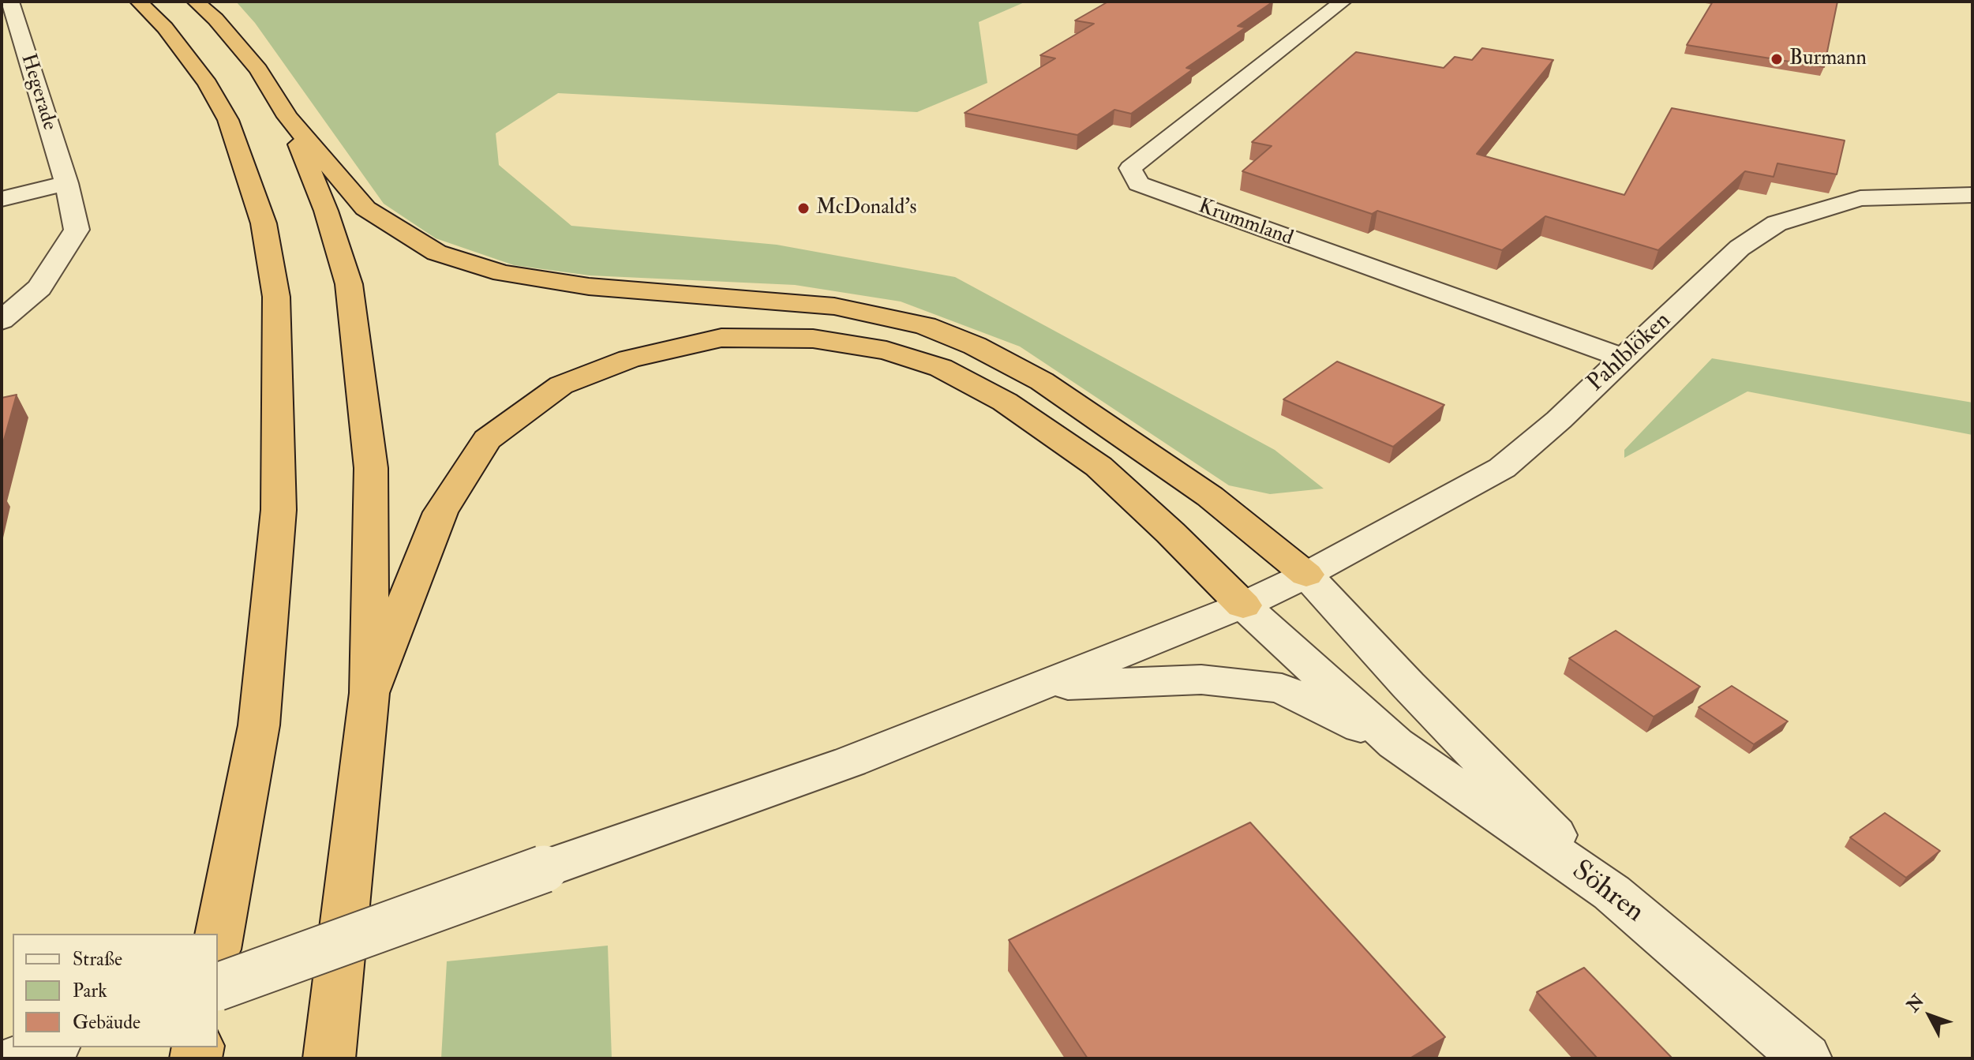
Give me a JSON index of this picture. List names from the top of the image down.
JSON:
{
  "streets": {
    "street": [
      "Hegerade",
      "Krummland",
      "Pahlblöken",
      "Söhren"
    ]
  },
  "crossings": [
    ["Krummland", "Pahlblöken"]
  ],
  "places": ["Burmann", "McDonald's"],
  "legend": ["Straße", "Park", "Gebäude"],
  "north": "top left"
}
